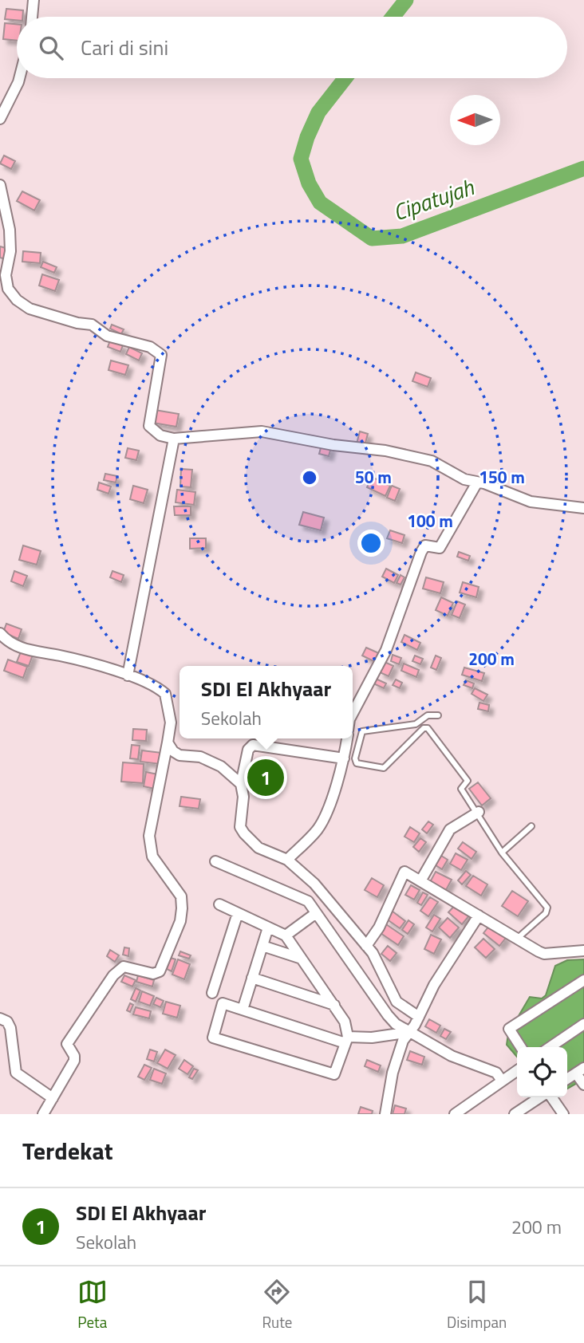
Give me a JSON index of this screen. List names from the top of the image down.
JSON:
{
  "water": ["Cipatujah"],
  "north": "left",
  "page": {
    "search": "Cari di sini",
    "popup": ["SDI El Akhyaar", "Sekolah"],
    "pins": "1",
    "heading": "Terdekat",
    "list": [
      {
        "mark": "1",
        "name": "SDI El Akhyaar",
        "note": "Sekolah",
        "value": "200 m"
      }
    ],
    "nav": ["Peta", "Rute", "Disimpan"]
  },
  "rings": [
    "50 m",
    "150 m",
    "100 m",
    "200 m"
  ]
}
